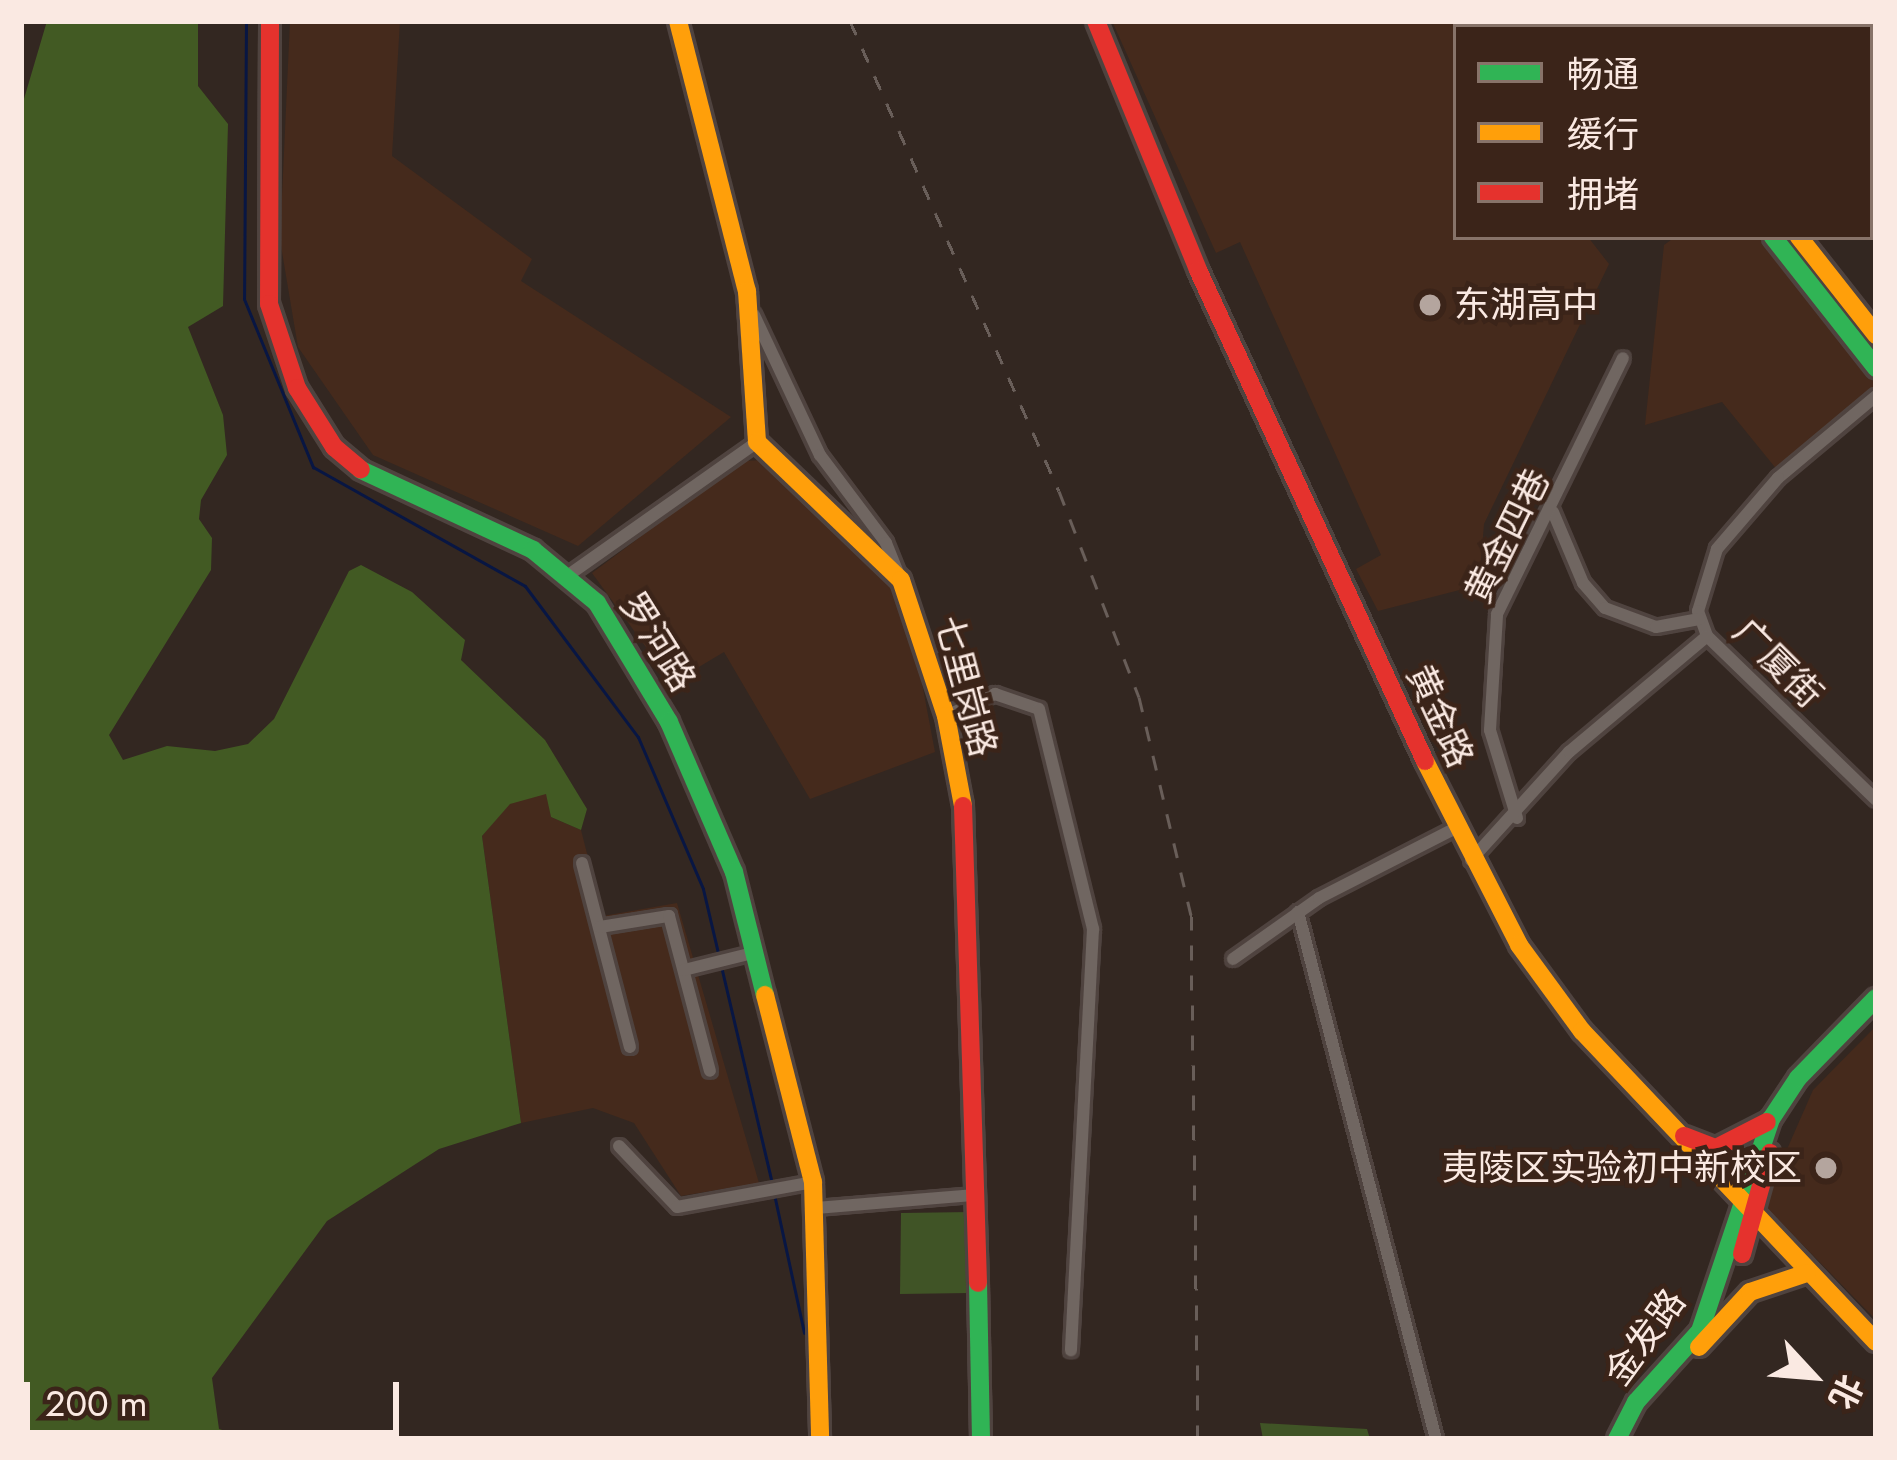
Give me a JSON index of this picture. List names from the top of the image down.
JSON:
{
  "streets": {
    "main road": [
      "罗河路",
      "七里岗路",
      "黄金路",
      "金发路"
    ],
    "street": ["黄金四巷", "广厦街"]
  },
  "crossings": [
    ["黄金路", "金发路"]
  ],
  "places": ["东湖高中", "夷陵区实验初中新校区"],
  "legend": ["畅通", "缓行", "拥堵"],
  "scale_bar": "200 m",
  "north": "bottom right"
}
